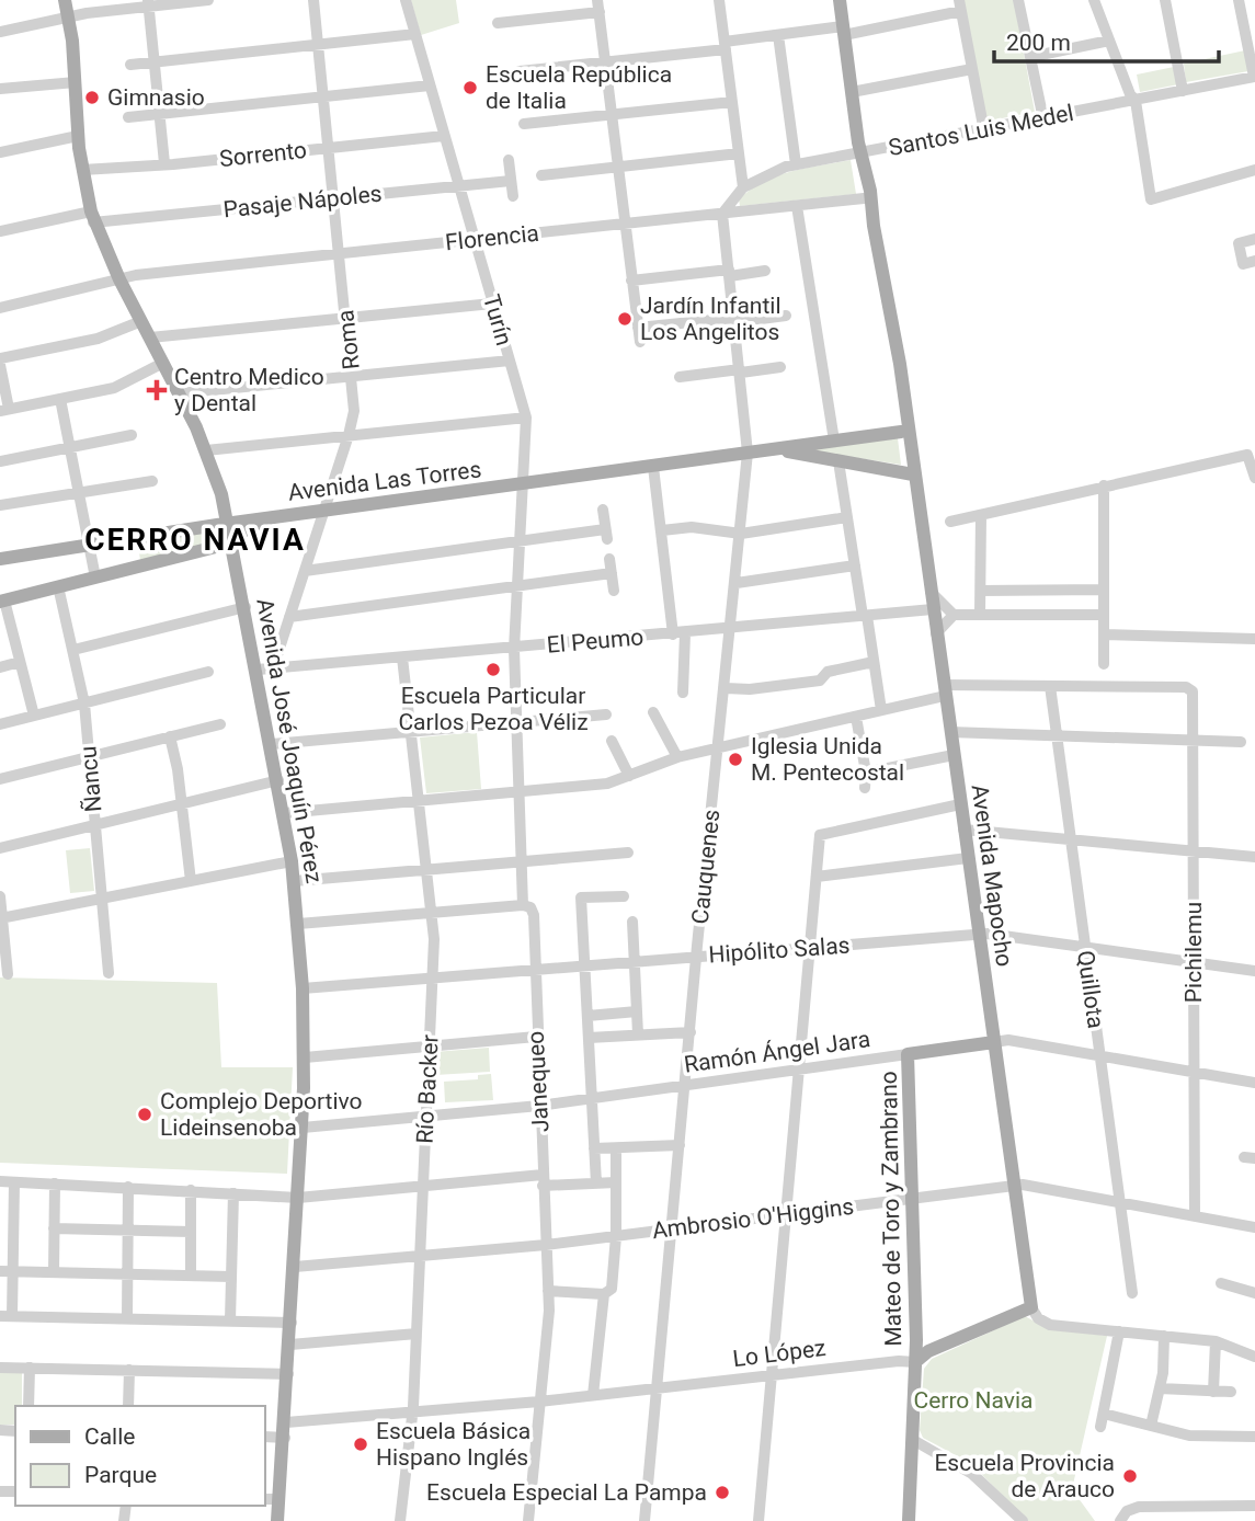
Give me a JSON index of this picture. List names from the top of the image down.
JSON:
{
  "streets": {
    "main road": [
      "Avenida Las Torres",
      "Avenida José Joaquín Pérez",
      "Avenida Mapocho",
      "Ramón Ángel Jara",
      "Mateo de Toro y Zambrano"
    ],
    "street": [
      "Santos Luis Medel",
      "Sorrento",
      "Pasaje Nápoles",
      "Florencia",
      "Turín",
      "Roma",
      "El Peumo",
      "Ñancu",
      "Cauquenes",
      "Hipólito Salas",
      "Pichilemu",
      "Quillota",
      "Janequeo",
      "Río Backer",
      "Ambrosio O'Higgins",
      "Lo López"
    ]
  },
  "crossings": [
    ["Santos Luis Medel", "Florencia"],
    ["Santos Luis Medel", "Cauquenes"],
    ["Santos Luis Medel", "Avenida Mapocho"],
    ["Sorrento", "Turín"],
    ["Sorrento", "Roma"],
    ["Sorrento", "Avenida José Joaquín Pérez"],
    ["Pasaje Nápoles", "Turín"],
    ["Pasaje Nápoles", "Roma"],
    ["Pasaje Nápoles", "Avenida José Joaquín Pérez"],
    ["Florencia", "Turín"],
    ["Florencia", "Roma"],
    ["Florencia", "Avenida José Joaquín Pérez"],
    ["Florencia", "Cauquenes"],
    ["Florencia", "Avenida Mapocho"],
    ["Turín", "Avenida Las Torres"],
    ["Turín", "El Peumo"],
    ["Turín", "Janequeo"],
    ["Roma", "Avenida Las Torres"],
    ["Roma", "El Peumo"],
    ["Avenida Las Torres", "Avenida José Joaquín Pérez"],
    ["Avenida Las Torres", "Cauquenes"],
    ["Avenida Las Torres", "Avenida Mapocho"],
    ["El Peumo", "Avenida José Joaquín Pérez"],
    ["El Peumo", "Cauquenes"],
    ["El Peumo", "Avenida Mapocho"],
    ["El Peumo", "Janequeo"],
    ["El Peumo", "Río Backer"],
    ["Avenida José Joaquín Pérez", "Hipólito Salas"],
    ["Avenida José Joaquín Pérez", "Ramón Ángel Jara"],
    ["Avenida José Joaquín Pérez", "Ambrosio O'Higgins"],
    ["Avenida José Joaquín Pérez", "Lo López"],
    ["Cauquenes", "Hipólito Salas"],
    ["Cauquenes", "Ramón Ángel Jara"],
    ["Cauquenes", "Ambrosio O'Higgins"],
    ["Cauquenes", "Lo López"],
    ["Avenida Mapocho", "Hipólito Salas"],
    ["Avenida Mapocho", "Ramón Ángel Jara"],
    ["Avenida Mapocho", "Ambrosio O'Higgins"],
    ["Hipólito Salas", "Pichilemu"],
    ["Hipólito Salas", "Quillota"],
    ["Hipólito Salas", "Janequeo"],
    ["Hipólito Salas", "Río Backer"],
    ["Pichilemu", "Quillota"],
    ["Pichilemu", "Ramón Ángel Jara"],
    ["Pichilemu", "Ambrosio O'Higgins"],
    ["Quillota", "Ramón Ángel Jara"],
    ["Quillota", "Ambrosio O'Higgins"],
    ["Ramón Ángel Jara", "Janequeo"],
    ["Ramón Ángel Jara", "Río Backer"],
    ["Ramón Ángel Jara", "Mateo de Toro y Zambrano"],
    ["Janequeo", "Ambrosio O'Higgins"],
    ["Janequeo", "Lo López"],
    ["Río Backer", "Ambrosio O'Higgins"],
    ["Río Backer", "Lo López"],
    ["Mateo de Toro y Zambrano", "Ambrosio O'Higgins"],
    ["Mateo de Toro y Zambrano", "Lo López"]
  ],
  "districts": ["CERRO NAVIA"],
  "parks": ["Cerro Navia"],
  "places": {
    "other": [
      "Escuela República de Italia",
      "Gimnasio",
      "Jardín Infantil Los Angelitos",
      "Escuela Particular Carlos Pezoa Véliz",
      "Iglesia Unida M. Pentecostal",
      "Complejo Deportivo Lideinsenoba",
      "Escuela Básica Hispano Inglés",
      "Escuela Provincia de Arauco",
      "Escuela Especial La Pampa"
    ],
    "health": ["Centro Medico y Dental"]
  },
  "legend": ["Calle", "Parque"],
  "scale_bar": "200 m"
}
